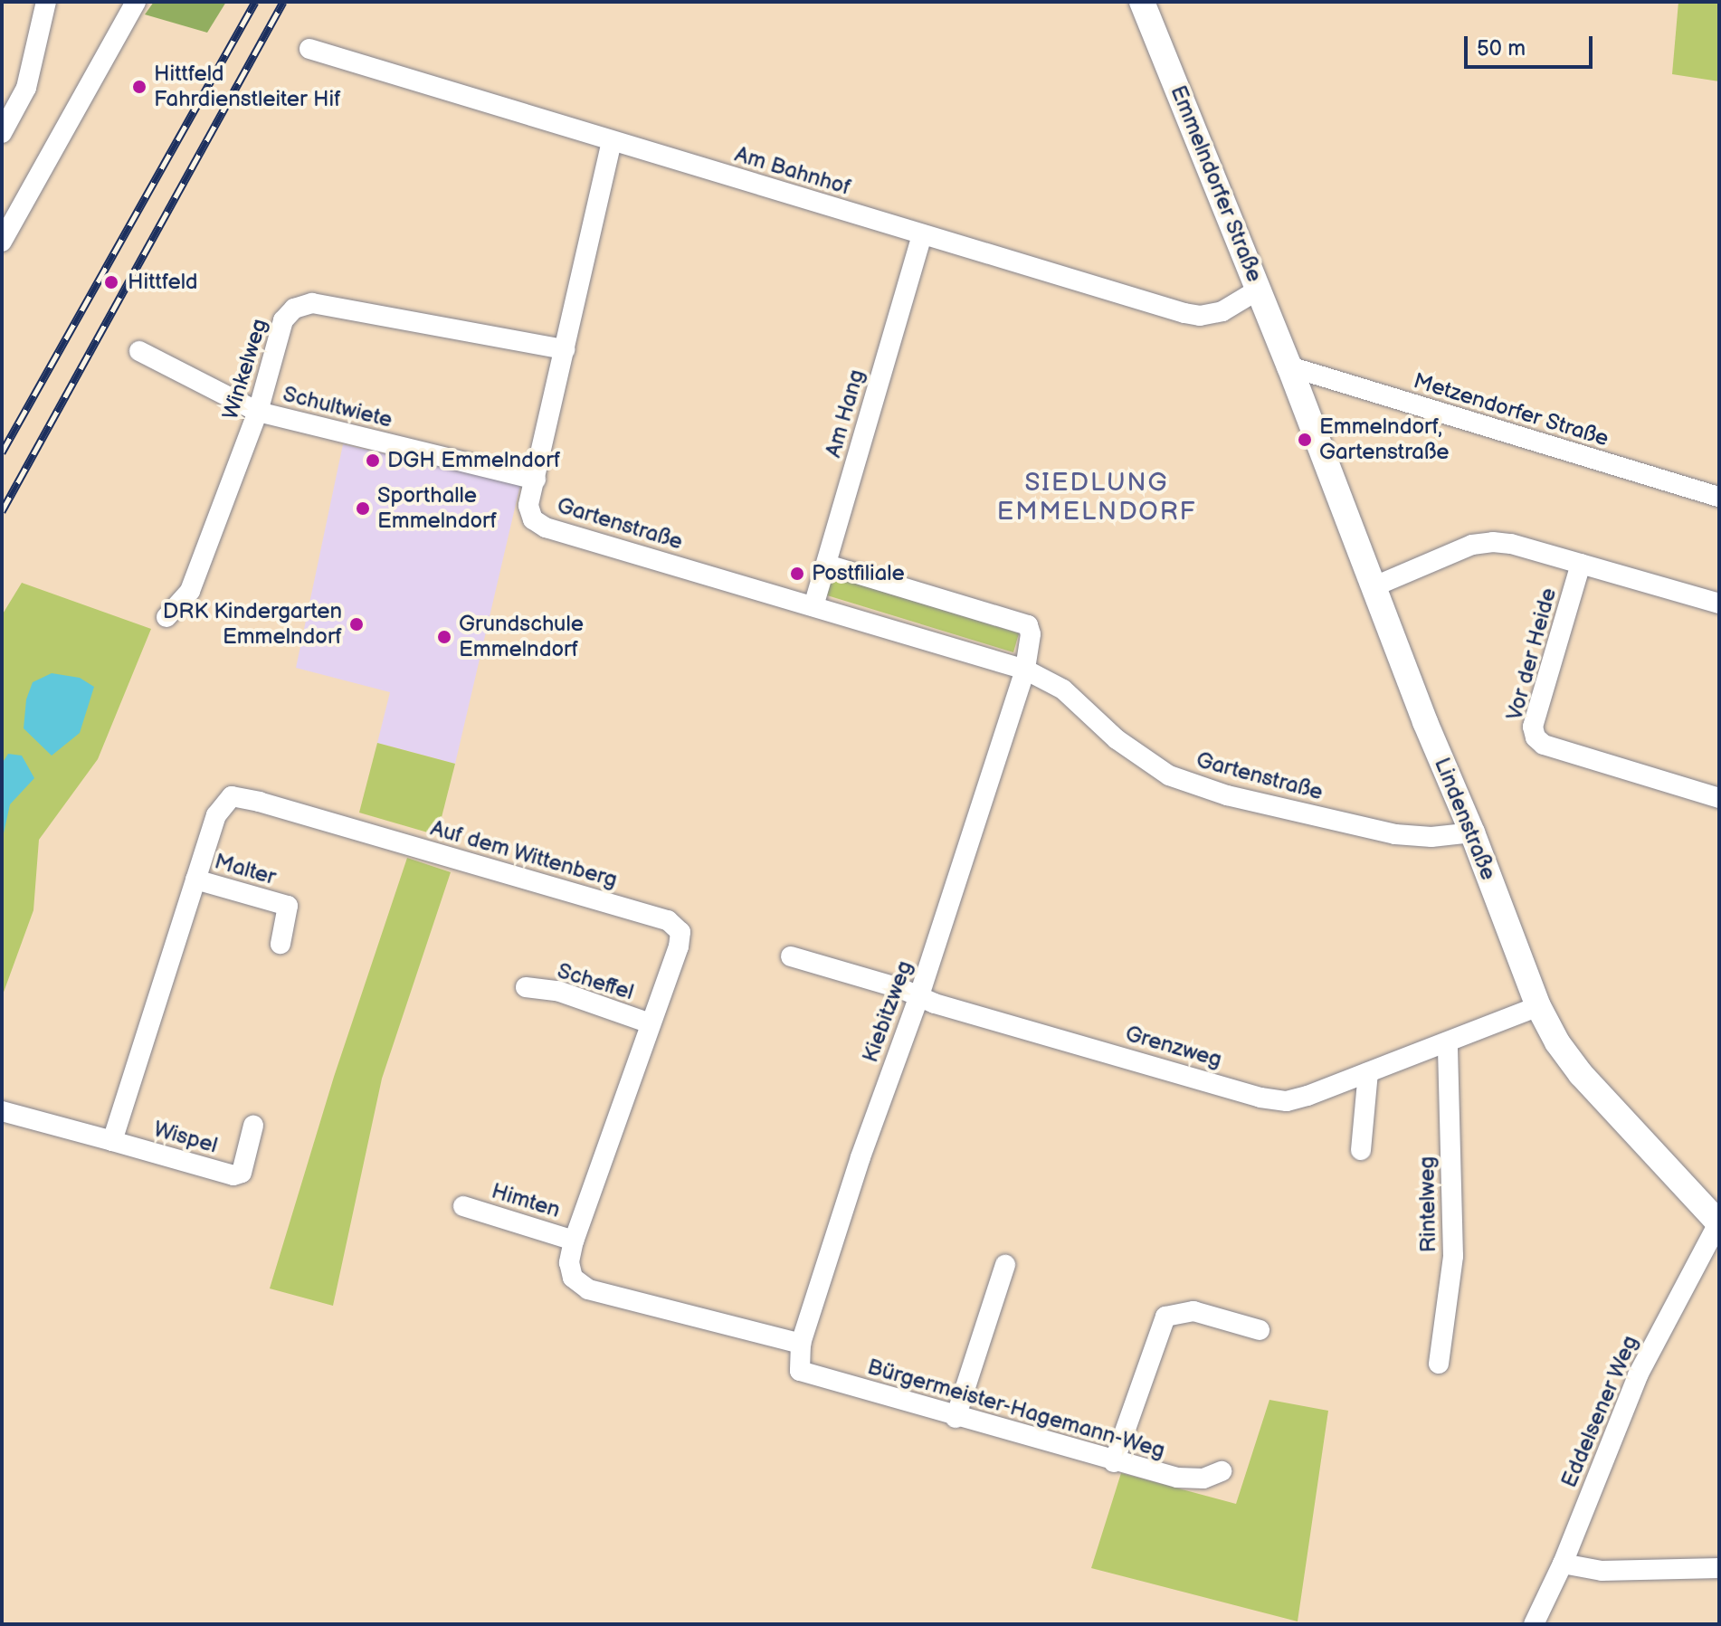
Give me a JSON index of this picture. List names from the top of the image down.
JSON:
{
  "streets": {
    "street": [
      "Am Bahnhof",
      "Emmelndorfer Straße",
      "Winkelweg",
      "Schultwiete",
      "Metzendorfer Straße",
      "Am Hang",
      "Gartenstraße",
      "Vor der Heide",
      "Lindenstraße",
      "Auf dem Wittenberg",
      "Malter",
      "Scheffel",
      "Kiebitzweg",
      "Grenzweg",
      "Wispel",
      "Himten",
      "Rintelweg",
      "Bürgermeister-Hagemann-Weg",
      "Eddelsener Weg"
    ]
  },
  "crossings": [
    ["Am Bahnhof", "Emmelndorfer Straße"],
    ["Am Bahnhof", "Am Hang"],
    ["Am Bahnhof", "Gartenstraße"],
    ["Emmelndorfer Straße", "Metzendorfer Straße"],
    ["Emmelndorfer Straße", "Lindenstraße"],
    ["Winkelweg", "Schultwiete"],
    ["Winkelweg", "Gartenstraße"],
    ["Schultwiete", "Gartenstraße"],
    ["Metzendorfer Straße", "Lindenstraße"],
    ["Am Hang", "Gartenstraße"],
    ["Gartenstraße", "Lindenstraße"],
    ["Gartenstraße", "Kiebitzweg"],
    ["Vor der Heide", "Lindenstraße"],
    ["Lindenstraße", "Grenzweg"],
    ["Lindenstraße", "Eddelsener Weg"],
    ["Auf dem Wittenberg", "Malter"],
    ["Auf dem Wittenberg", "Scheffel"],
    ["Auf dem Wittenberg", "Kiebitzweg"],
    ["Auf dem Wittenberg", "Wispel"],
    ["Auf dem Wittenberg", "Himten"],
    ["Kiebitzweg", "Grenzweg"],
    ["Kiebitzweg", "Bürgermeister-Hagemann-Weg"],
    ["Grenzweg", "Rintelweg"]
  ],
  "districts": ["SIEDLUNG EMMELNDORF"],
  "places": [
    "Hittfeld Fahrdienstleiter Hif",
    "Hittfeld",
    "Emmelndorf, Gartenstraße",
    "DGH Emmelndorf",
    "Sporthalle Emmelndorf",
    "Postfiliale",
    "DRK Kindergarten Emmelndorf",
    "Grundschule Emmelndorf"
  ],
  "scale_bar": "50 m"
}
